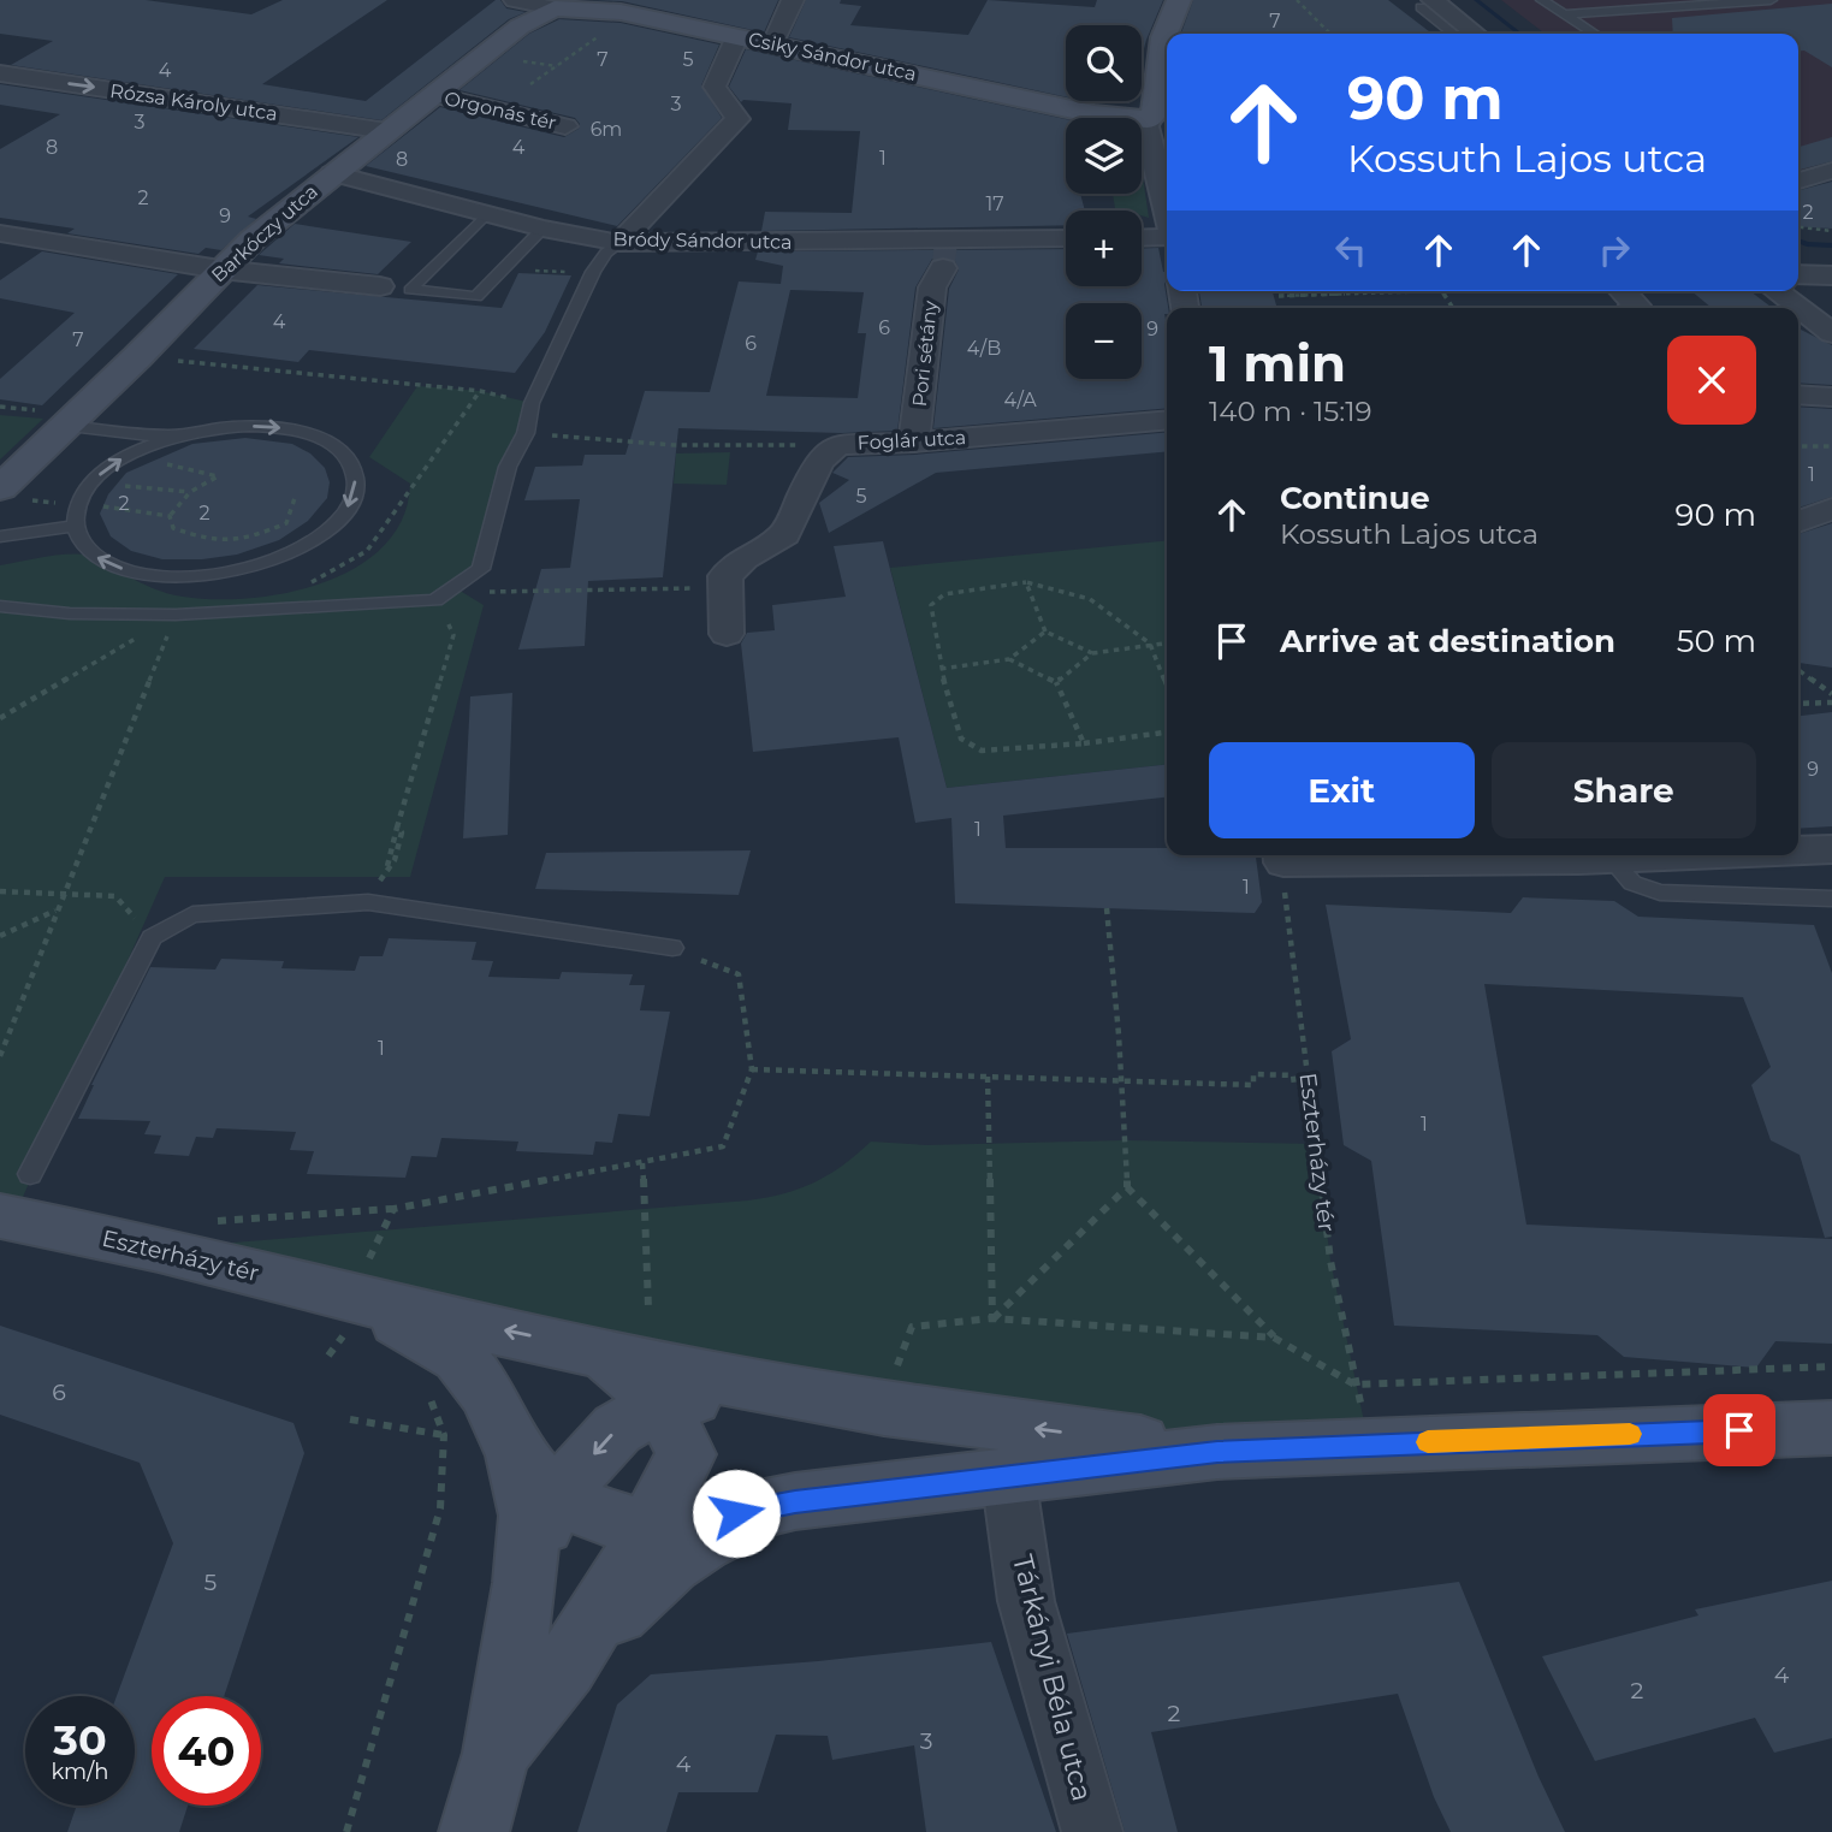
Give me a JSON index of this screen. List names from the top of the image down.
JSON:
{
  "streets": {
    "street": [
      "Csiky Sándor utca",
      "Rózsa Károly utca",
      "Orgonás tér",
      "Barkóczy utca",
      "Bródy Sándor utca",
      "Pori sétány",
      "Foglár utca",
      "Eszterházy tér",
      "Tárkányi Béla utca"
    ]
  },
  "crossings": [
    ["Csiky Sándor utca", "Barkóczy utca"],
    ["Rózsa Károly utca", "Barkóczy utca"],
    ["Orgonás tér", "Barkóczy utca"],
    ["Barkóczy utca", "Bródy Sándor utca"],
    ["Bródy Sándor utca", "Pori sétány"],
    ["Pori sétány", "Foglár utca"],
    ["Eszterházy tér", "Tárkányi Béla utca"]
  ],
  "house_numbers": [
    "7",
    "7",
    "5",
    "4",
    "3",
    "3",
    "6m",
    "8",
    "4",
    "1",
    "8",
    "2",
    "17",
    "2",
    "9",
    "4",
    "6",
    "9",
    "7",
    "6",
    "4/B",
    "4/A",
    "1",
    "5",
    "2",
    "2",
    "9",
    "1",
    "1",
    "1",
    "1",
    "6",
    "5",
    "4",
    "2",
    "2",
    "3",
    "4"
  ],
  "page": {
    "map_buttons": ["+", "−"],
    "turn": ["90 m", "Kossuth Lajos utca"],
    "heading": ["1 min", "140 m · 15:19"],
    "list": [
      {
        "name": "Continue",
        "note": "Kossuth Lajos utca",
        "value": "90 m"
      },
      {
        "name": "Arrive at destination",
        "value": "50 m"
      }
    ],
    "buttons": ["Exit", "Share"],
    "speed": "30 km/h",
    "limit": "40"
  }
}
